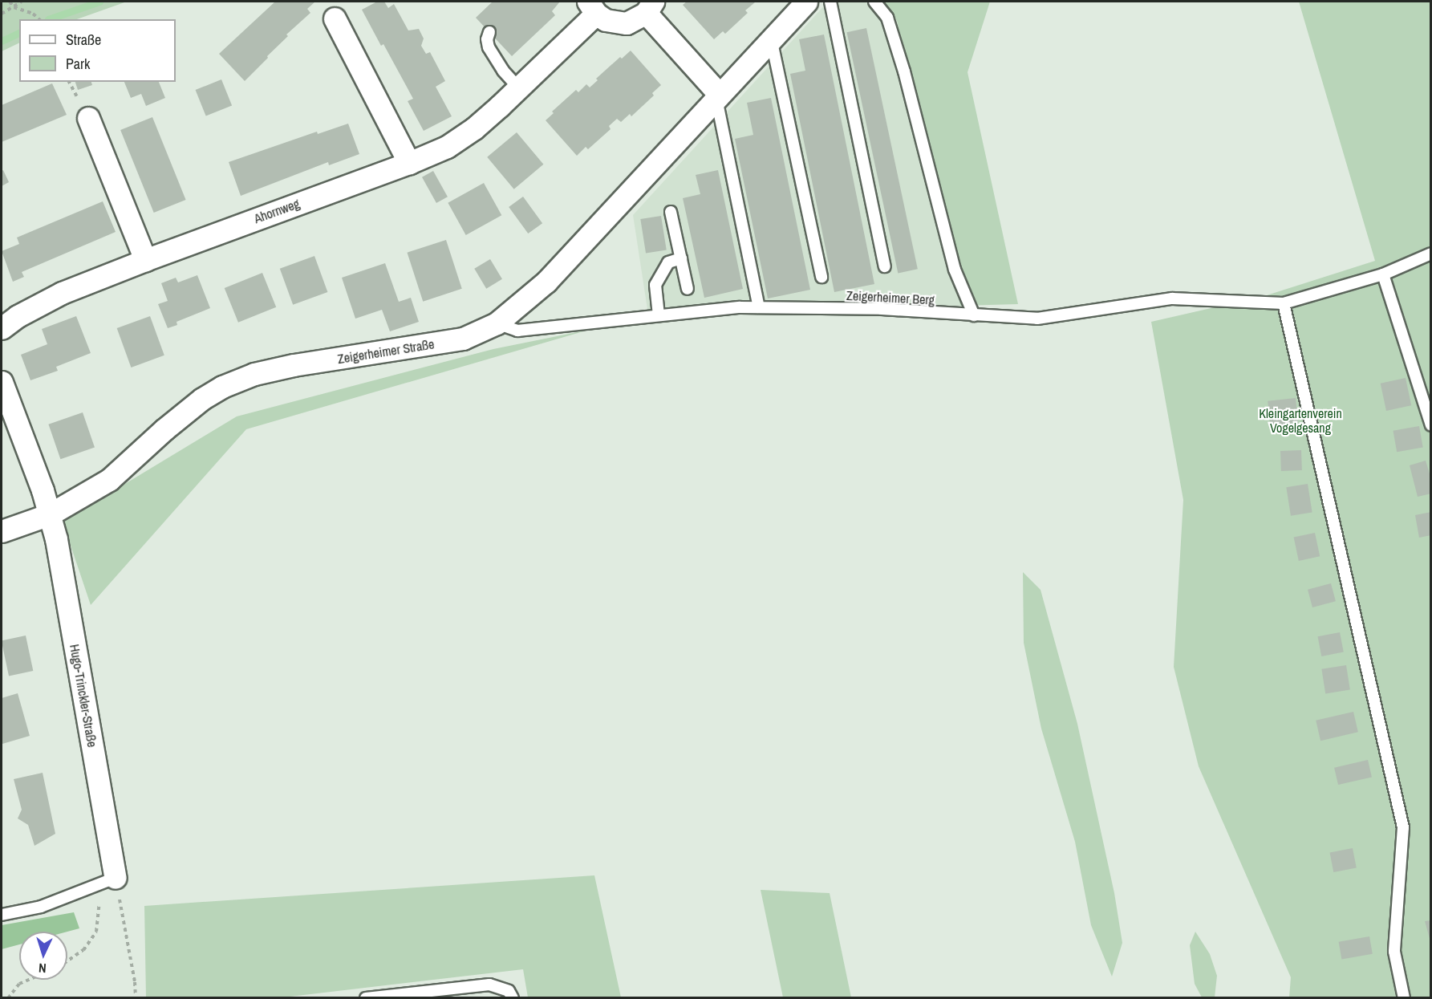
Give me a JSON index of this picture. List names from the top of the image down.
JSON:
{
  "streets": {
    "street": ["Ahornweg", "Zeigerheimer Straße", "Hugo-Trinckler-Straße"],
    "lane": ["Zeigerheimer Berg"]
  },
  "crossings": [
    ["Zeigerheimer Berg", "Zeigerheimer Straße"],
    ["Zeigerheimer Straße", "Hugo-Trinckler-Straße"]
  ],
  "parks": ["Kleingartenverein Vogelgesang"],
  "legend": ["Straße", "Park"],
  "north": "bottom"
}
